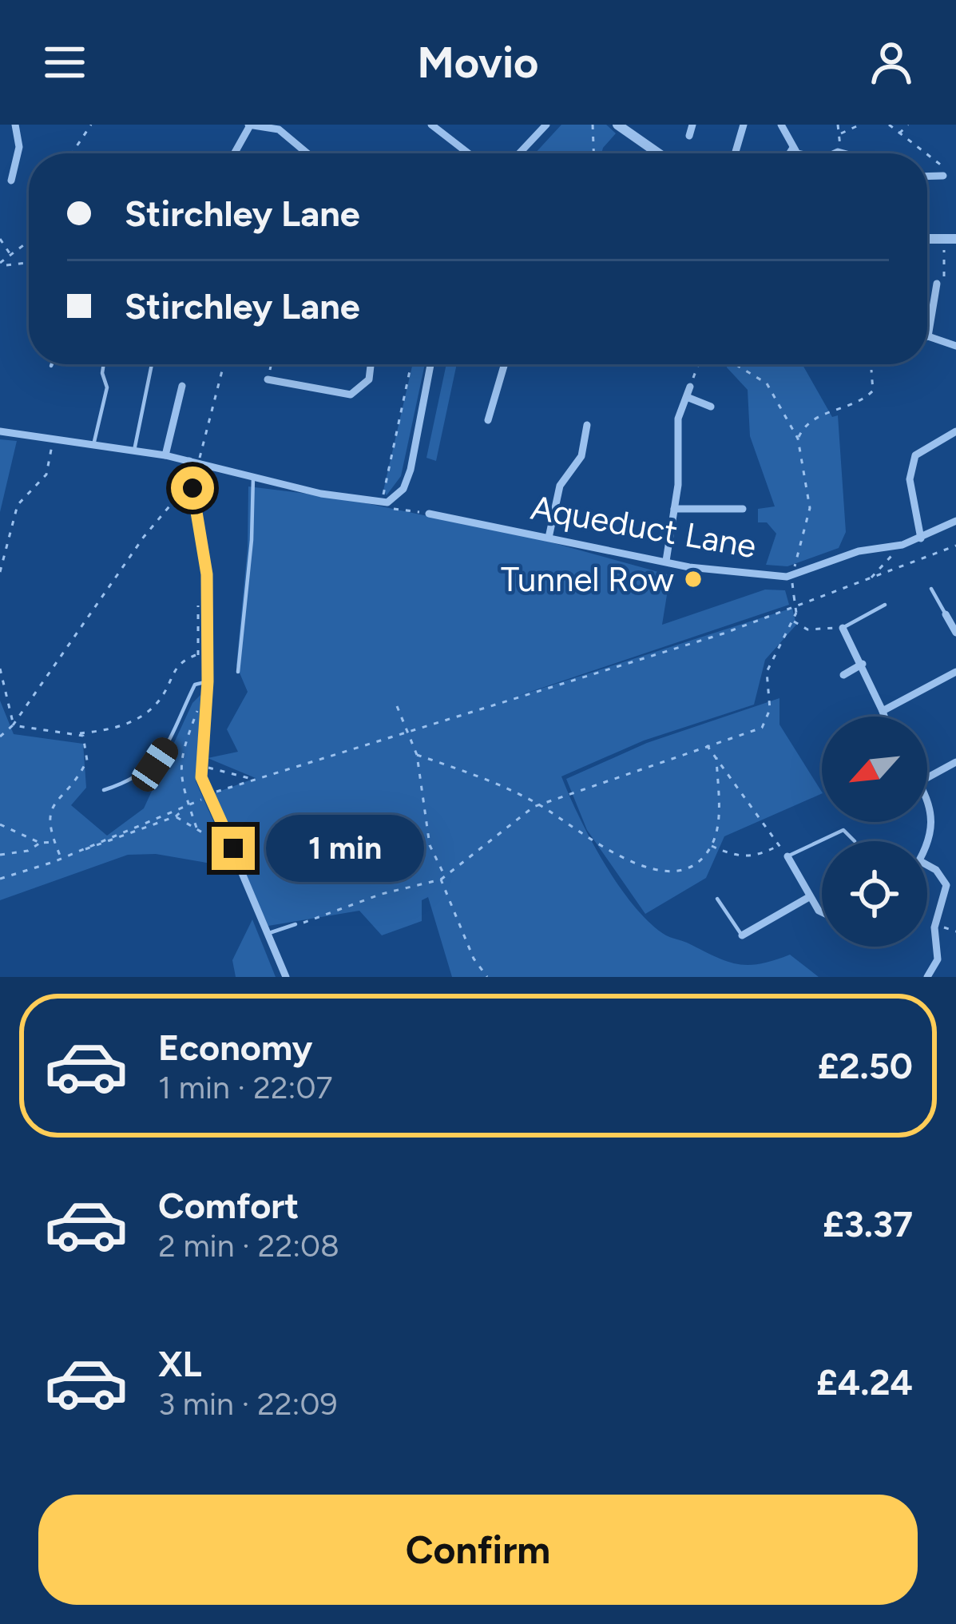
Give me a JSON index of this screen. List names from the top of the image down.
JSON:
{
  "streets": {
    "street": ["Aqueduct Lane"]
  },
  "places": ["Tunnel Row"],
  "north": "bottom left",
  "page": {
    "header": "Movio",
    "banner": ["Stirchley Lane", "Stirchley Lane"],
    "bubble": "1 min",
    "list": [
      {
        "name": "Economy",
        "note": "1 min · 22:07",
        "value": "£2.50"
      },
      {
        "name": "Comfort",
        "note": "2 min · 22:08",
        "value": "£3.37"
      },
      {
        "name": "XL",
        "note": "3 min · 22:09",
        "value": "£4.24"
      }
    ],
    "buttons": "Confirm"
  }
}
